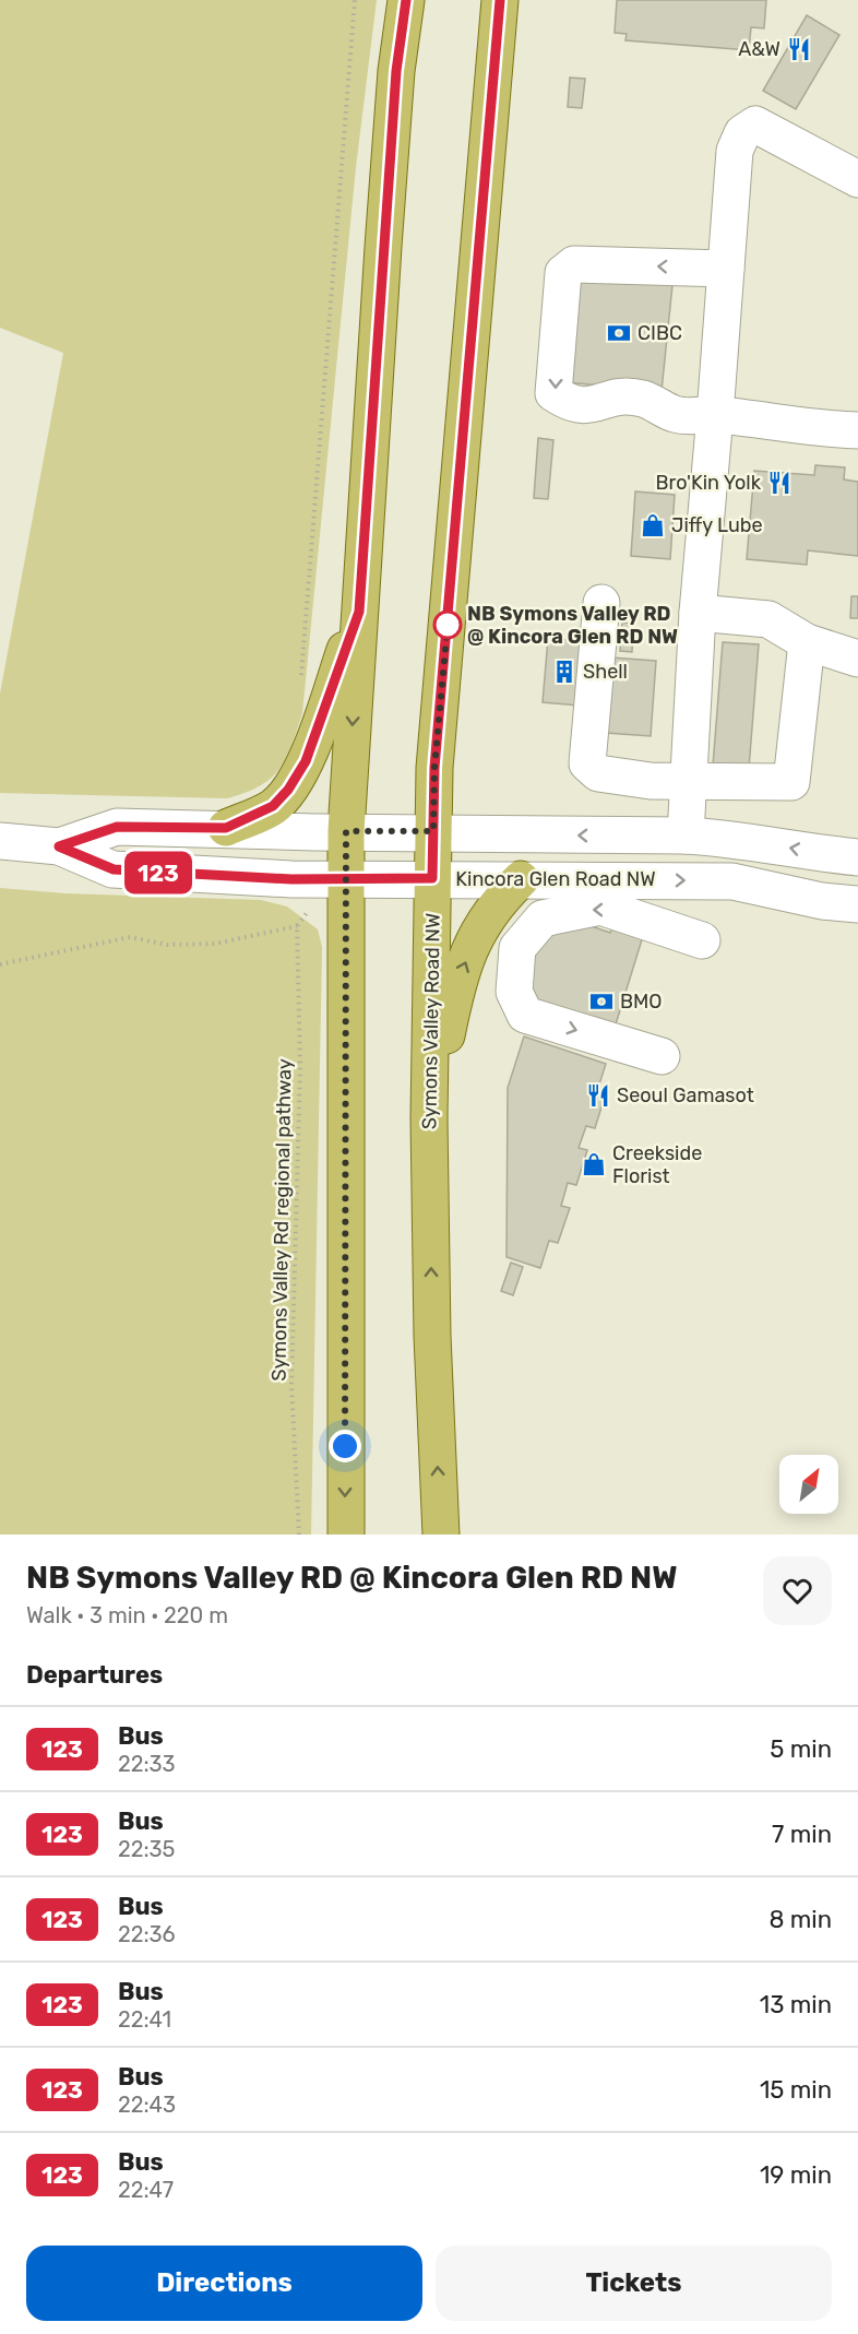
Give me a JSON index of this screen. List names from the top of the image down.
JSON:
{
  "streets": {
    "main road": ["Symons Valley Road NW"],
    "street": ["Kincora Glen Road NW"],
    "path": ["Symons Valley Rd regional pathway"]
  },
  "crossings": [
    ["Kincora Glen Road NW", "Symons Valley Road NW"]
  ],
  "places": {
    "restaurant": ["A&W", "Bro'Kin Yolk", "Seoul Gamasot"],
    "bank": ["CIBC", "BMO"],
    "shop": ["Jiffy Lube", "Creekside Florist"],
    "other": ["NB Symons Valley RD @ Kincora Glen RD NW"],
    "building": ["Shell"]
  },
  "lines": ["bus line 123"],
  "north": "top right",
  "page": {
    "on_map": "123",
    "heading": [
      ["NB Symons Valley RD @ Kincora Glen RD NW", "Walk · 3 min · 220 m"],
      "Departures"
    ],
    "list": [
      {
        "mark": "123",
        "name": "Bus",
        "note": "22:33",
        "value": "5 min"
      },
      {
        "mark": "123",
        "name": "Bus",
        "note": "22:35",
        "value": "7 min"
      },
      {
        "mark": "123",
        "name": "Bus",
        "note": "22:36",
        "value": "8 min"
      },
      {
        "mark": "123",
        "name": "Bus",
        "note": "22:41",
        "value": "13 min"
      },
      {
        "mark": "123",
        "name": "Bus",
        "note": "22:43",
        "value": "15 min"
      },
      {
        "mark": "123",
        "name": "Bus",
        "note": "22:47",
        "value": "19 min"
      }
    ],
    "buttons": ["Directions", "Tickets"]
  }
}
